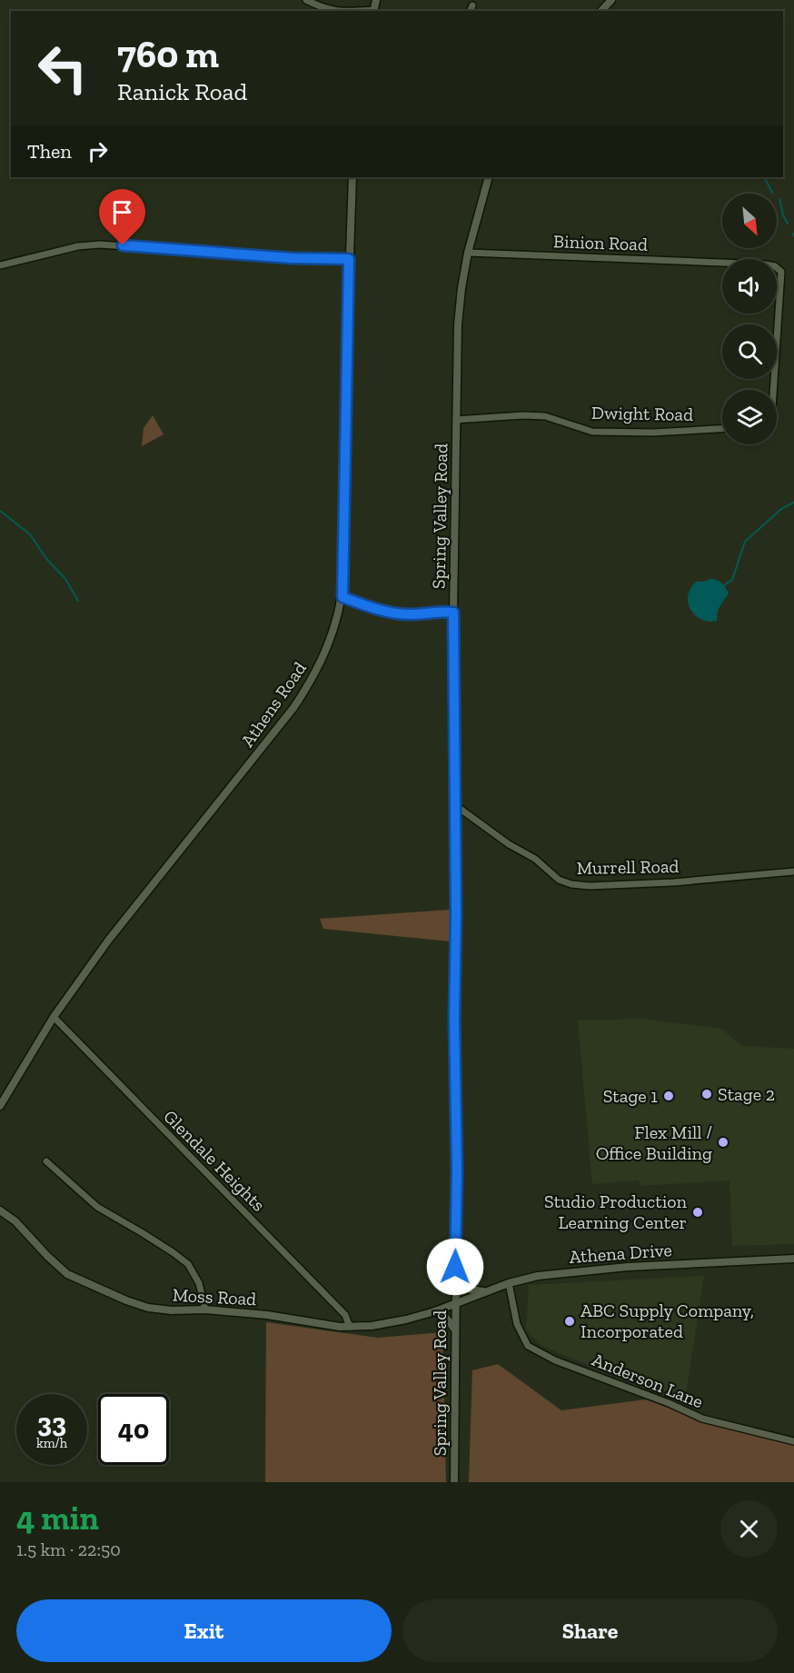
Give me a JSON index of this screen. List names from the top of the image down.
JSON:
{
  "streets": {
    "street": [
      "Binion Road",
      "Dwight Road",
      "Spring Valley Road",
      "Athens Road",
      "Murrell Road",
      "Glendale Heights",
      "Athena Drive",
      "Moss Road",
      "Anderson Lane"
    ]
  },
  "crossings": [
    ["Binion Road", "Spring Valley Road"],
    ["Dwight Road", "Spring Valley Road"],
    ["Spring Valley Road", "Murrell Road"],
    ["Spring Valley Road", "Athena Drive"],
    ["Spring Valley Road", "Moss Road"],
    ["Athens Road", "Glendale Heights"],
    ["Glendale Heights", "Moss Road"],
    ["Athena Drive", "Moss Road"],
    ["Athena Drive", "Anderson Lane"]
  ],
  "places": [
    "Stage 2",
    "Stage 1",
    "Flex Mill / Office Building",
    "Studio Production Learning Center",
    "ABC Supply Company, Incorporated"
  ],
  "north": "bottom right",
  "page": {
    "turn": ["760 m", "Ranick Road"],
    "then": "Then",
    "speed": "33 km/h",
    "limit": "40",
    "heading": ["4 min", "1.5 km · 22:50"],
    "buttons": ["Exit", "Share"]
  }
}
